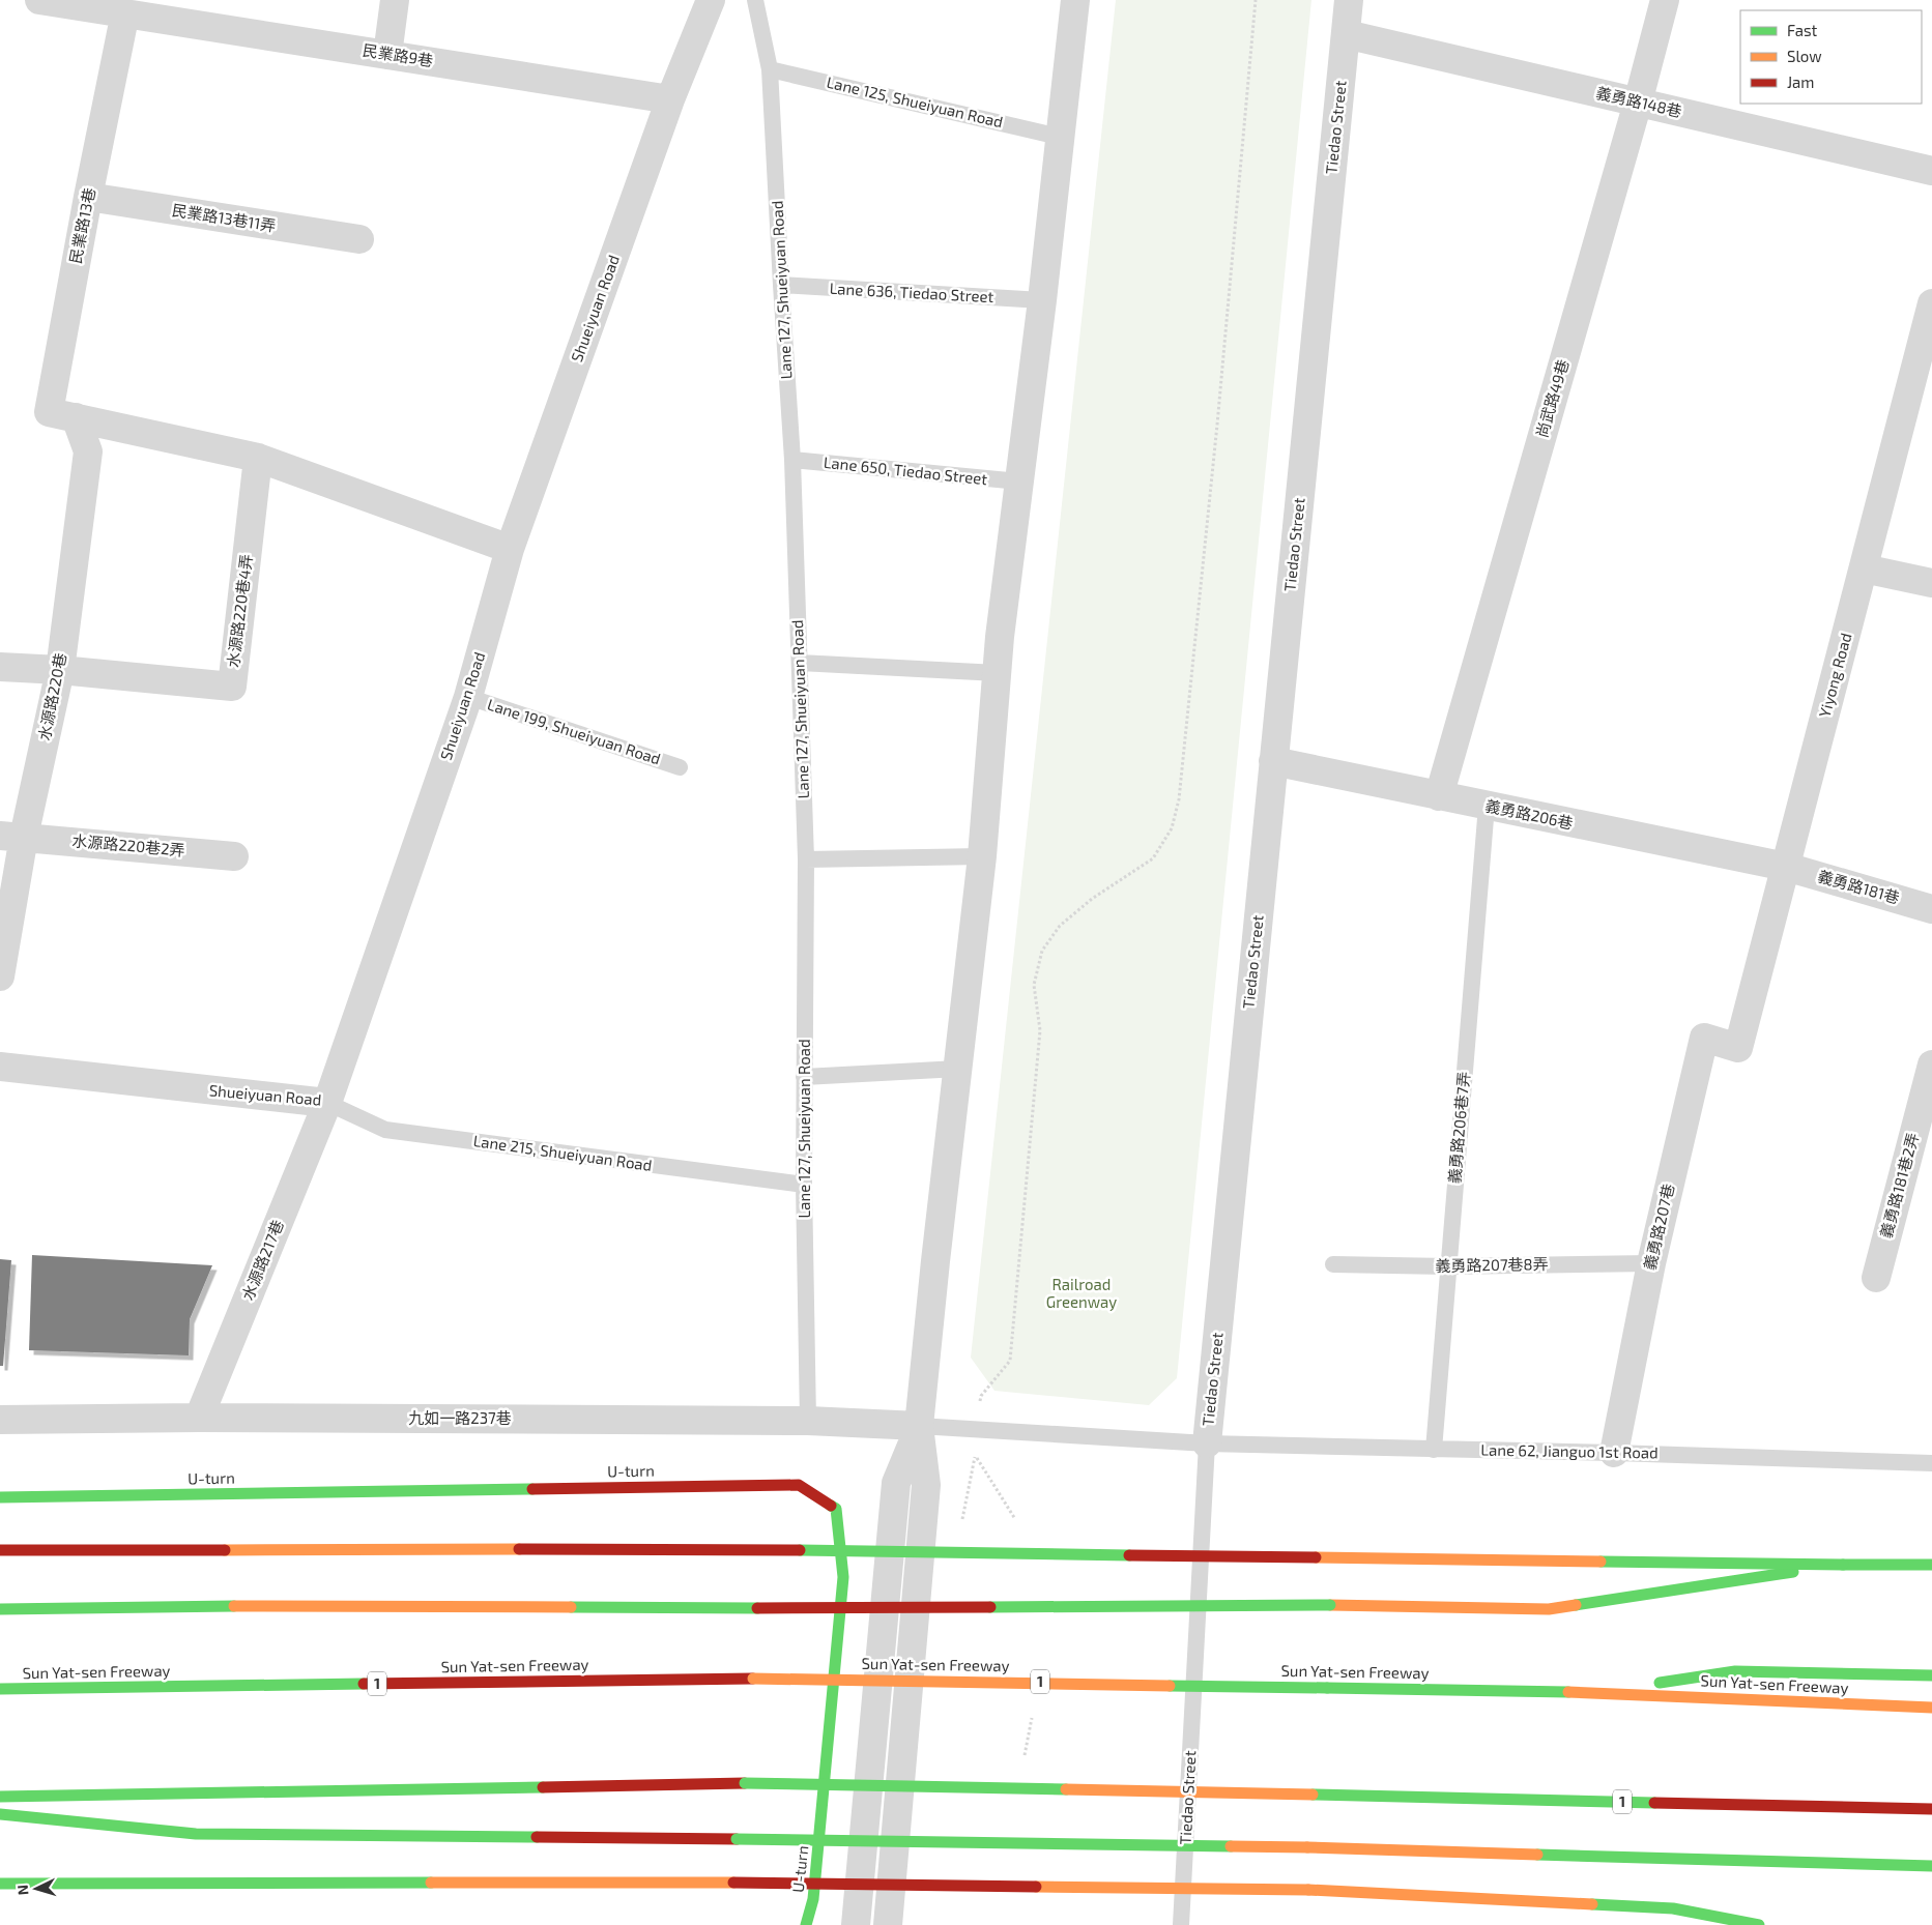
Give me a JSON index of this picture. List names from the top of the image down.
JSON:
{
  "streets": {
    "main road": ["U-turn", "Sun Yat-sen Freeway", "1"],
    "street": [
      "民業路9巷",
      "義勇路148巷",
      "Tiedao Street",
      "民業路13巷11弄",
      "民業路13巷",
      "Shueiyuan Road",
      "尚武路49巷",
      "水源路220巷4弄",
      "Yiyong Road",
      "水源路220巷",
      "義勇路206巷",
      "水源路220巷2弄",
      "義勇路181巷",
      "義勇路181巷2弄",
      "義勇路207巷",
      "水源路217巷",
      "九如一路237巷"
    ],
    "lane": [
      "Lane 125, Shueiyuan Road",
      "Lane 127, Shueiyuan Road",
      "Lane 636, Tiedao Street",
      "Lane 650, Tiedao Street",
      "Lane 199, Shueiyuan Road",
      "義勇路206巷7弄",
      "Lane 215, Shueiyuan Road",
      "義勇路207巷8弄",
      "Lane 62, Jianguo 1st Road"
    ]
  },
  "crossings": [
    ["民業路9巷", "民業路13巷"],
    ["民業路9巷", "Shueiyuan Road"],
    ["Lane 125, Shueiyuan Road", "Lane 127, Shueiyuan Road"],
    ["義勇路148巷", "Tiedao Street"],
    ["義勇路148巷", "尚武路49巷"],
    ["Tiedao Street", "義勇路206巷"],
    ["Tiedao Street", "Lane 62, Jianguo 1st Road"],
    ["民業路13巷11弄", "民業路13巷"],
    ["民業路13巷", "水源路220巷"],
    ["Lane 127, Shueiyuan Road", "Lane 636, Tiedao Street"],
    ["Lane 127, Shueiyuan Road", "Lane 650, Tiedao Street"],
    ["Lane 127, Shueiyuan Road", "Lane 215, Shueiyuan Road"],
    ["Lane 127, Shueiyuan Road", "九如一路237巷"],
    ["Shueiyuan Road", "Lane 199, Shueiyuan Road"],
    ["Shueiyuan Road", "Lane 215, Shueiyuan Road"],
    ["Shueiyuan Road", "水源路217巷"],
    ["尚武路49巷", "義勇路206巷"],
    ["水源路220巷4弄", "水源路220巷"],
    ["Yiyong Road", "義勇路206巷"],
    ["Yiyong Road", "義勇路181巷"],
    ["Yiyong Road", "義勇路207巷"],
    ["水源路220巷", "水源路220巷2弄"],
    ["義勇路206巷", "義勇路181巷"],
    ["義勇路206巷", "義勇路206巷7弄"],
    ["義勇路206巷7弄", "義勇路207巷8弄"],
    ["義勇路206巷7弄", "Lane 62, Jianguo 1st Road"],
    ["Lane 215, Shueiyuan Road", "水源路217巷"],
    ["義勇路207巷", "義勇路207巷8弄"],
    ["義勇路207巷", "Lane 62, Jianguo 1st Road"],
    ["水源路217巷", "九如一路237巷"],
    ["九如一路237巷", "Lane 62, Jianguo 1st Road"]
  ],
  "parks": ["Railroad Greenway"],
  "legend": ["Fast", "Slow", "Jam"],
  "north": "left"
}
